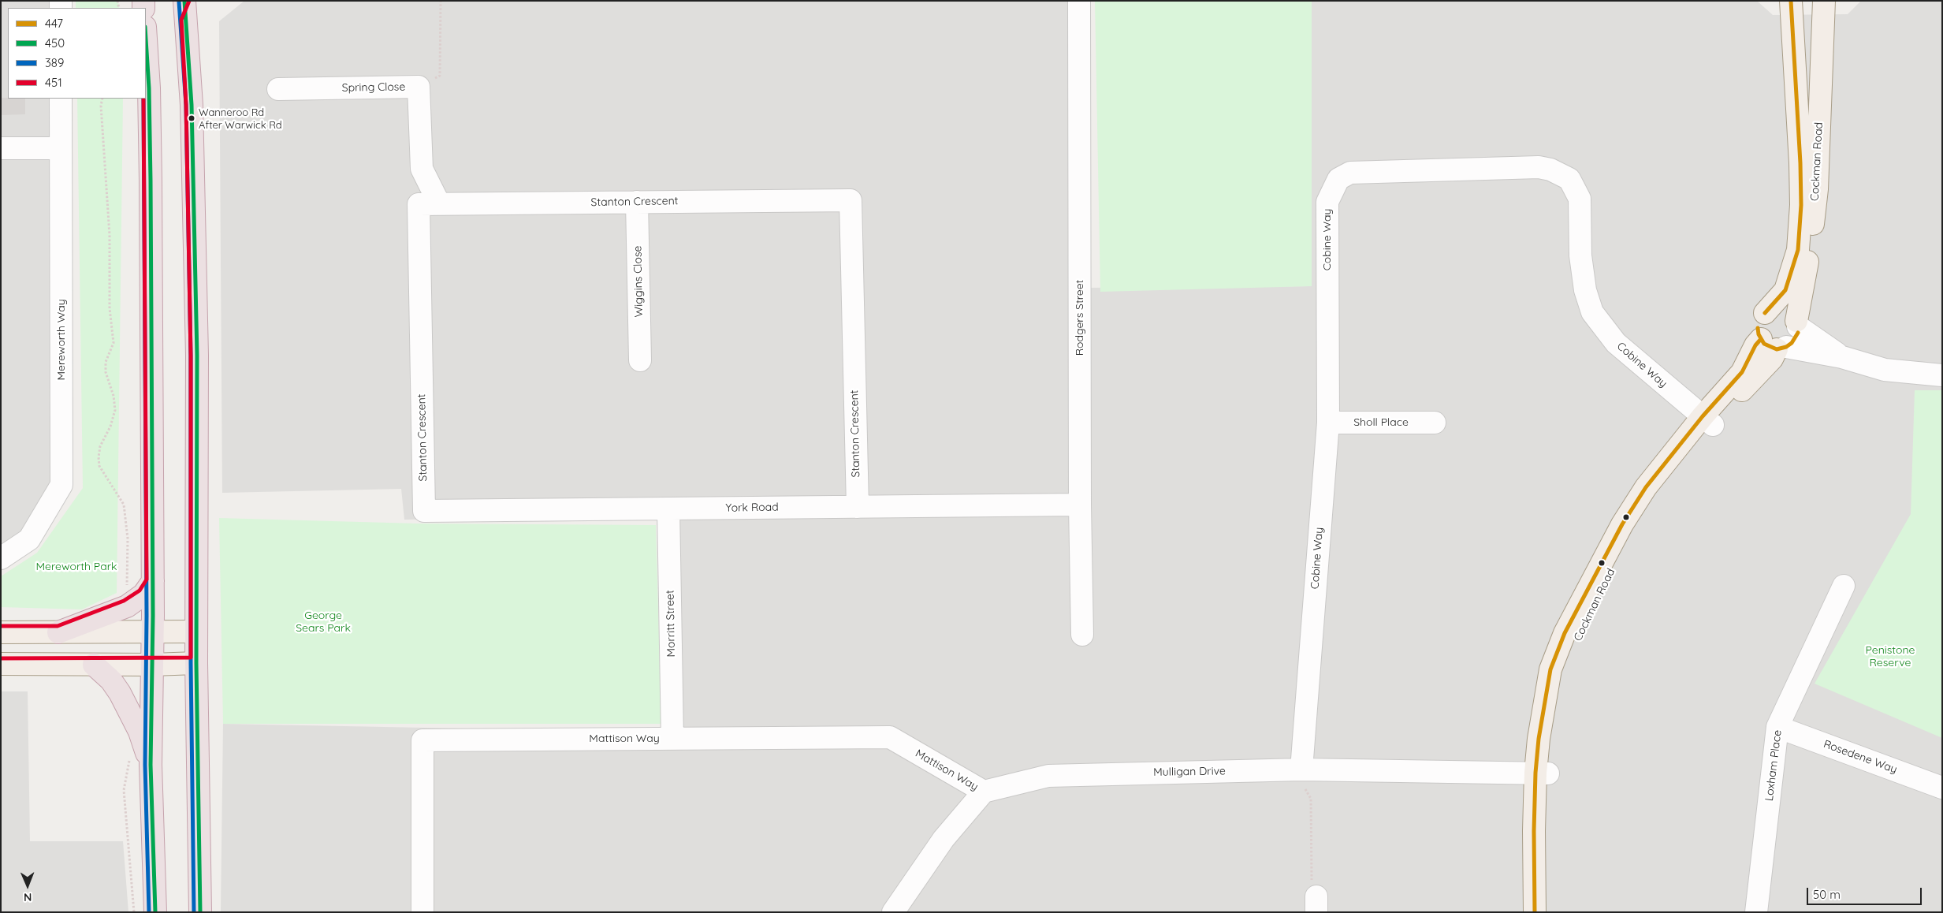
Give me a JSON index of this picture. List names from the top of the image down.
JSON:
{
  "streets": {
    "main road": ["Cockman Road"],
    "street": [
      "Spring Close",
      "Stanton Crescent",
      "Cobine Way",
      "Wiggins Close",
      "Rodgers Street",
      "Mereworth Way",
      "Sholl Place",
      "York Road",
      "Morritt Street",
      "Mattison Way",
      "Rosedene Way",
      "Loxham Place",
      "Mulligan Drive"
    ]
  },
  "crossings": [
    ["Spring Close", "Stanton Crescent"],
    ["Cockman Road", "Cobine Way"],
    ["Cockman Road", "Mulligan Drive"],
    ["Stanton Crescent", "Wiggins Close"],
    ["Stanton Crescent", "York Road"],
    ["Cobine Way", "Sholl Place"],
    ["Cobine Way", "Mulligan Drive"],
    ["Rodgers Street", "York Road"],
    ["York Road", "Morritt Street"],
    ["Morritt Street", "Mattison Way"],
    ["Mattison Way", "Mulligan Drive"],
    ["Rosedene Way", "Loxham Place"]
  ],
  "parks": ["Mereworth Park", "George Sears Park", "Penistone Reserve"],
  "places": ["Wanneroo Rd After Warwick Rd"],
  "lines": [
    "transit line 447",
    "transit line 450",
    "transit line 451",
    "transit line 389"
  ],
  "legend": [
    "447",
    "450",
    "389",
    "451"
  ],
  "scale_bar": "50 m",
  "north": "bottom"
}
